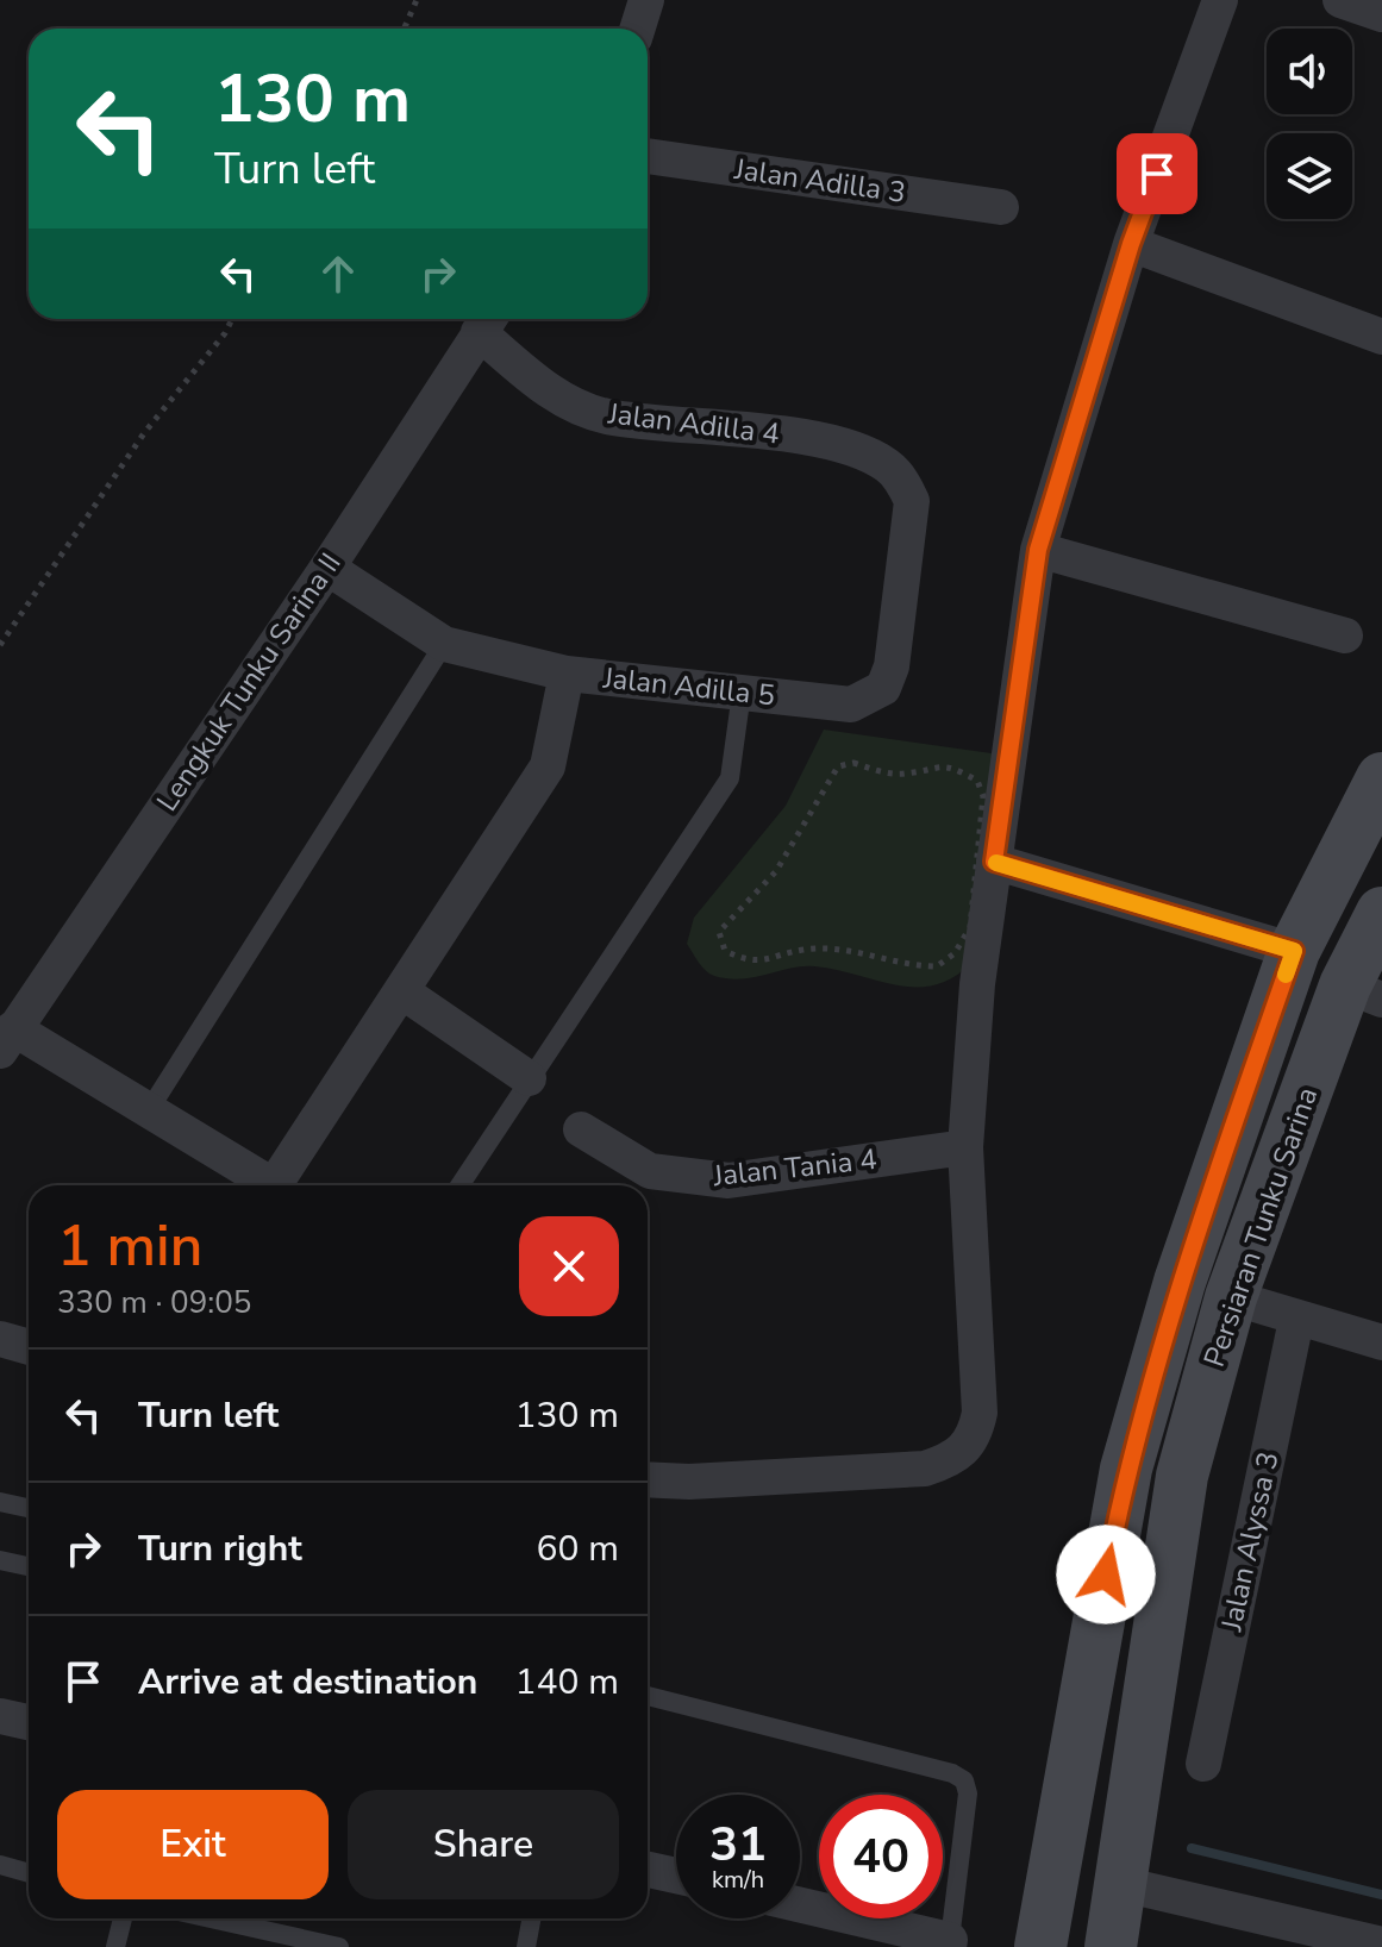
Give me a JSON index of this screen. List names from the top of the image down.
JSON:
{
  "streets": {
    "street": [
      "Jalan Adilla 3",
      "Jalan Adilla 4",
      "Lengkuk Tunku Sarina II",
      "Jalan Adilla 5",
      "Jalan Tania 4",
      "Persiaran Tunku Sarina",
      "Jalan Alyssa 3"
    ]
  },
  "crossings": [
    ["Jalan Adilla 4", "Lengkuk Tunku Sarina II"],
    ["Jalan Adilla 4", "Jalan Adilla 5"],
    ["Lengkuk Tunku Sarina II", "Jalan Adilla 5"]
  ],
  "page": {
    "turn": ["130 m", "Turn left"],
    "heading": ["1 min", "330 m · 09:05"],
    "list": [
      {
        "name": "Turn left",
        "value": "130 m"
      },
      {
        "name": "Turn right",
        "value": "60 m"
      },
      {
        "name": "Arrive at destination",
        "value": "140 m"
      }
    ],
    "buttons": ["Exit", "Share"],
    "speed": "31 km/h",
    "limit": "40"
  }
}
